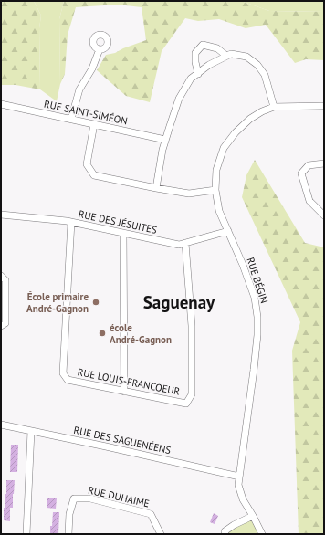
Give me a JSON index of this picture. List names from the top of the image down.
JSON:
{
  "streets": {
    "street": [
      "RUE SAINT-SIMÉON",
      "RUE DES JÉSUITES",
      "RUE BÉGIN",
      "RUE LOUIS-FRANCOEUR",
      "RUE DES SAGUENÉENS",
      "RUE DUHAIME"
    ]
  },
  "crossings": [
    ["RUE DES JÉSUITES", "RUE BÉGIN"],
    ["RUE DES JÉSUITES", "RUE LOUIS-FRANCOEUR"],
    ["RUE BÉGIN", "RUE DES SAGUENÉENS"]
  ],
  "districts": ["Saguenay"],
  "places": ["École primaire André-Gagnon", "école André-Gagnon"]
}
